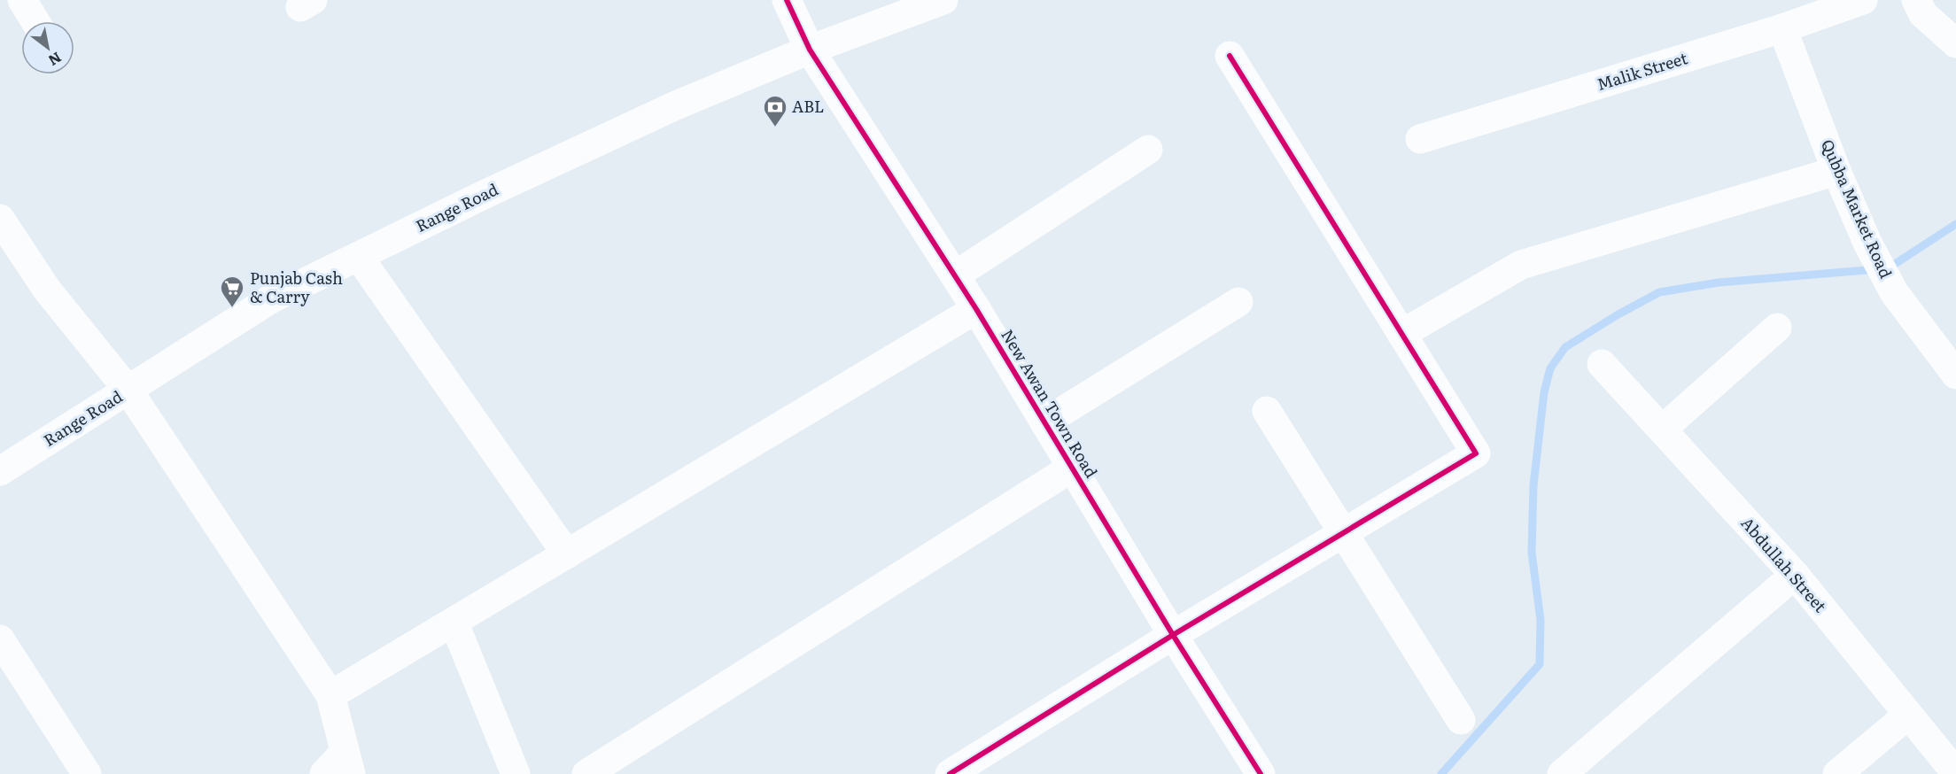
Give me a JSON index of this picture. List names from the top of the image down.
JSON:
{
  "streets": {
    "street": [
      "Malik Street",
      "Range Road",
      "Qubba Market Road",
      "New Awan Town Road",
      "Abdullah Street"
    ]
  },
  "crossings": [
    ["Malik Street", "Qubba Market Road"],
    ["Range Road", "New Awan Town Road"]
  ],
  "places": {
    "bank": ["ABL"],
    "supermarket": ["Punjab Cash & Carry"]
  },
  "north": "bottom right"
}
